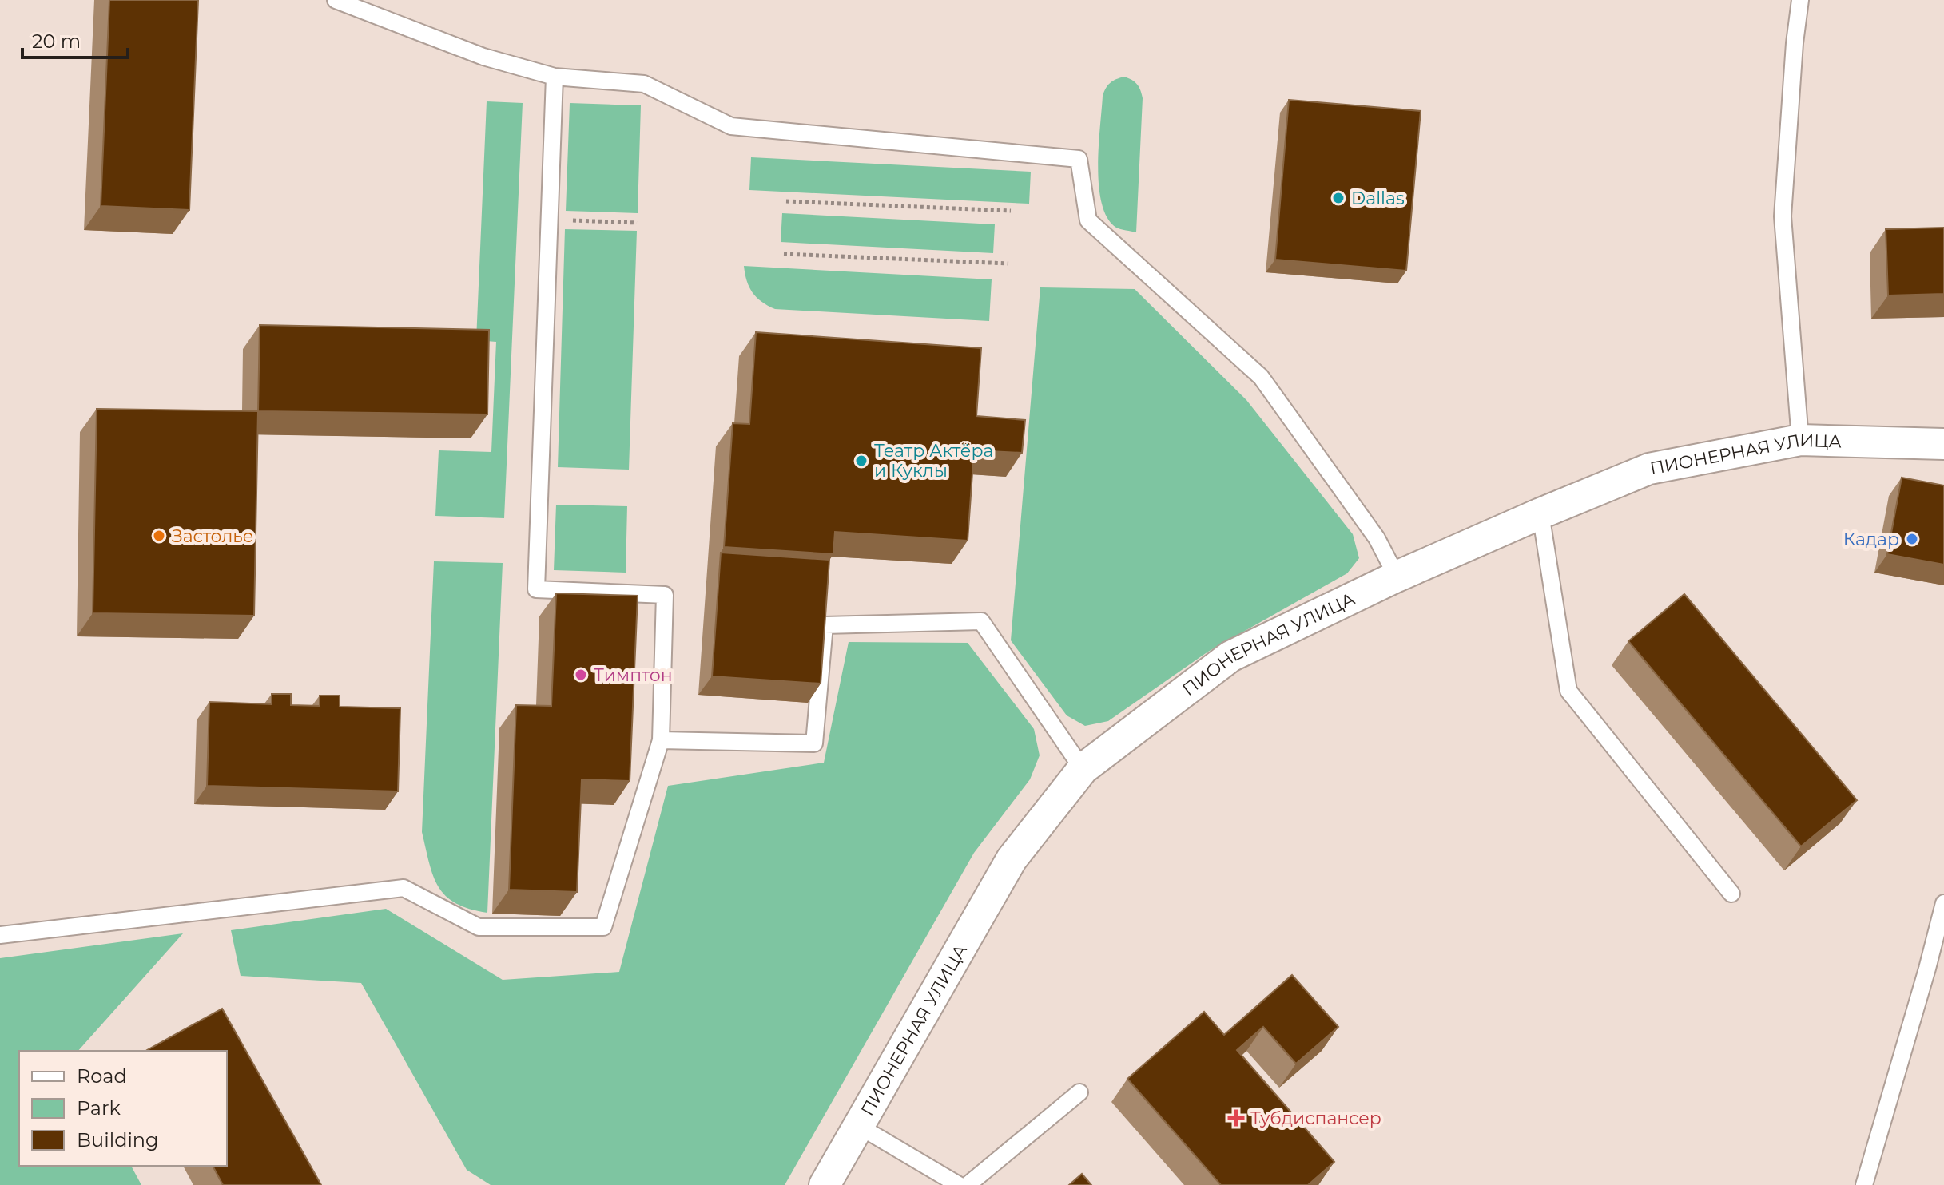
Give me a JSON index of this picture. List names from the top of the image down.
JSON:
{
  "streets": {
    "street": ["ПИОНЕРНАЯ УЛИЦА"]
  },
  "places": {
    "other": [
      "Dallas",
      "Театр Актёра и Куклы",
      "Застолье",
      "Кадар",
      "Тимптон"
    ],
    "health": ["Тубдиспансер"]
  },
  "legend": ["Road", "Park", "Building"],
  "scale_bar": "20 m"
}
